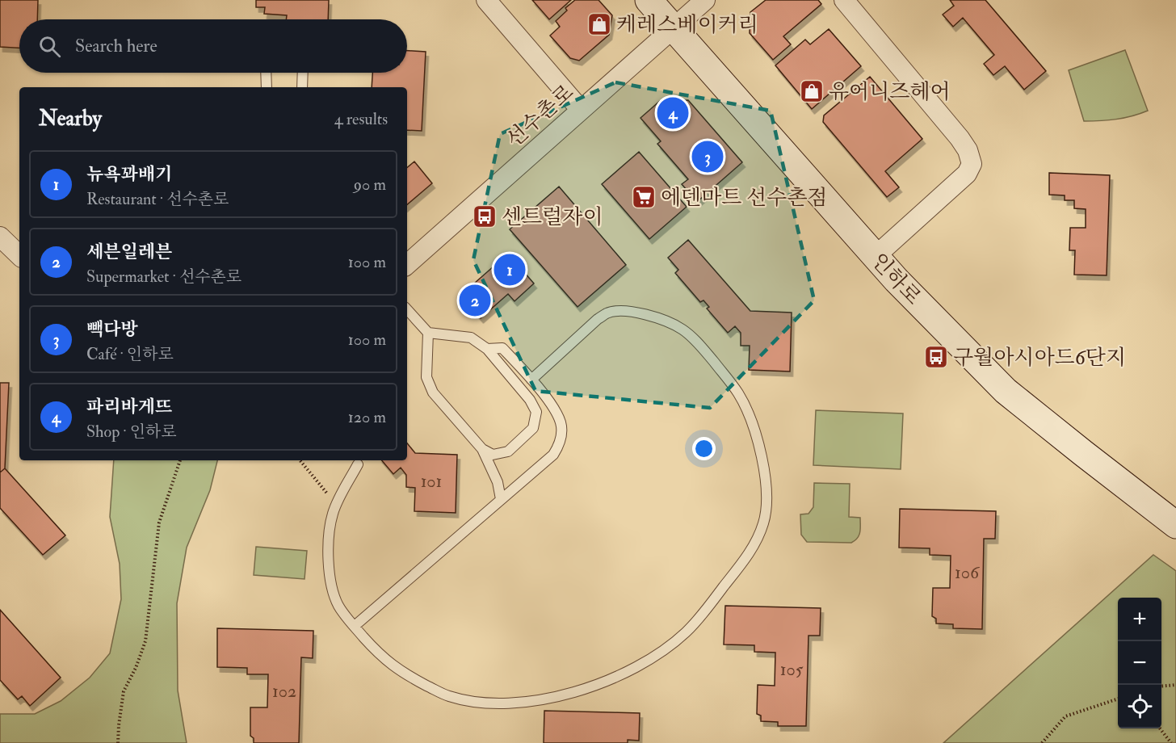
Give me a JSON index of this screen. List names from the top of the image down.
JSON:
{
  "streets": {
    "main road": ["인하로"],
    "street": ["선수촌로"]
  },
  "crossings": [
    ["선수촌로", "인하로"]
  ],
  "places": {
    "shop": ["케레스베이커리", "유어니즈헤어"],
    "supermarket": ["에덴마트 선수촌점"],
    "bus stop": ["센트럴자이", "구월아시아드6단지"]
  },
  "house_numbers": [
    "101",
    "106",
    "105",
    "102"
  ],
  "page": {
    "search": "Search here",
    "heading": ["Nearby", "4 results"],
    "pins": [
      "4",
      "3",
      "1",
      "2"
    ],
    "list": [
      {
        "mark": "1",
        "name": "뉴욕꽈배기",
        "note": "Restaurant · 선수촌로",
        "value": "90 m"
      },
      {
        "mark": "2",
        "name": "세븐일레븐",
        "note": "Supermarket · 선수촌로",
        "value": "100 m"
      },
      {
        "mark": "3",
        "name": "빽다방",
        "note": "Café · 인하로",
        "value": "100 m"
      },
      {
        "mark": "4",
        "name": "파리바게뜨",
        "note": "Shop · 인하로",
        "value": "120 m"
      }
    ],
    "map_buttons": ["+", "−"]
  }
}
